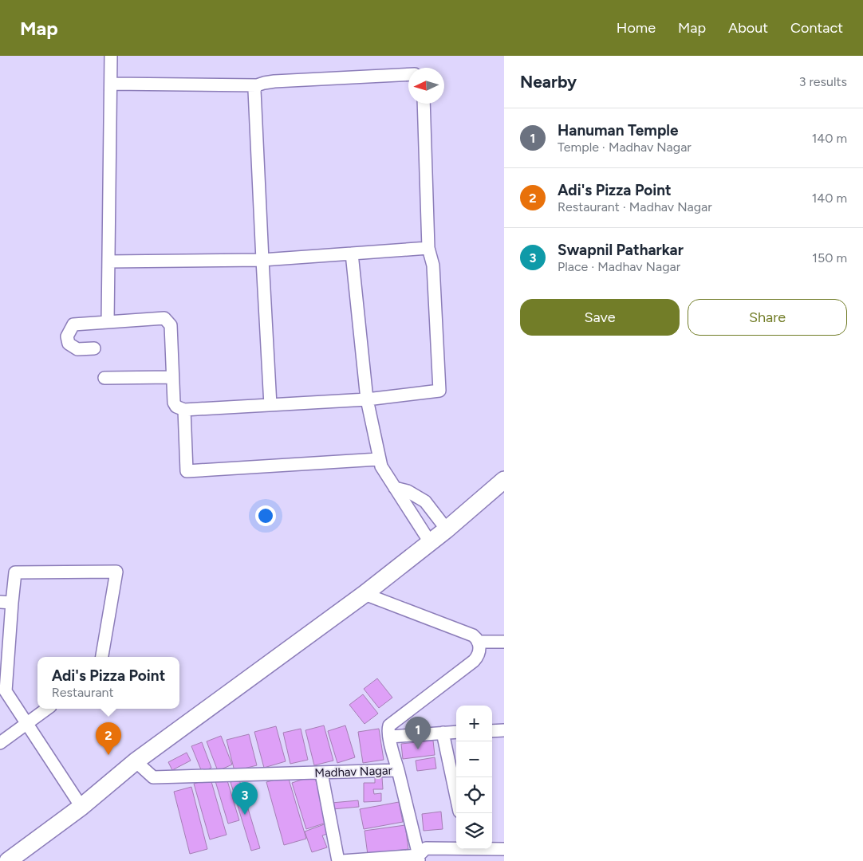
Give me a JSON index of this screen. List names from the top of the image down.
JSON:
{
  "streets": {
    "street": ["Madhav Nagar"]
  },
  "north": "left",
  "page": {
    "header": "Map",
    "nav": [
      "Home",
      "Map",
      "About",
      "Contact"
    ],
    "heading": ["Nearby", "3 results"],
    "list": [
      {
        "mark": "1",
        "name": "Hanuman Temple",
        "note": "Temple · Madhav Nagar",
        "value": "140 m"
      },
      {
        "mark": "2",
        "name": "Adi's Pizza Point",
        "note": "Restaurant · Madhav Nagar",
        "value": "140 m"
      },
      {
        "mark": "3",
        "name": "Swapnil Patharkar",
        "note": "Place · Madhav Nagar",
        "value": "150 m"
      }
    ],
    "buttons": ["Save", "Share"],
    "popup": ["Adi's Pizza Point", "Restaurant"],
    "map_buttons": ["+", "−"],
    "pins": ["1", "2", "3"]
  }
}
